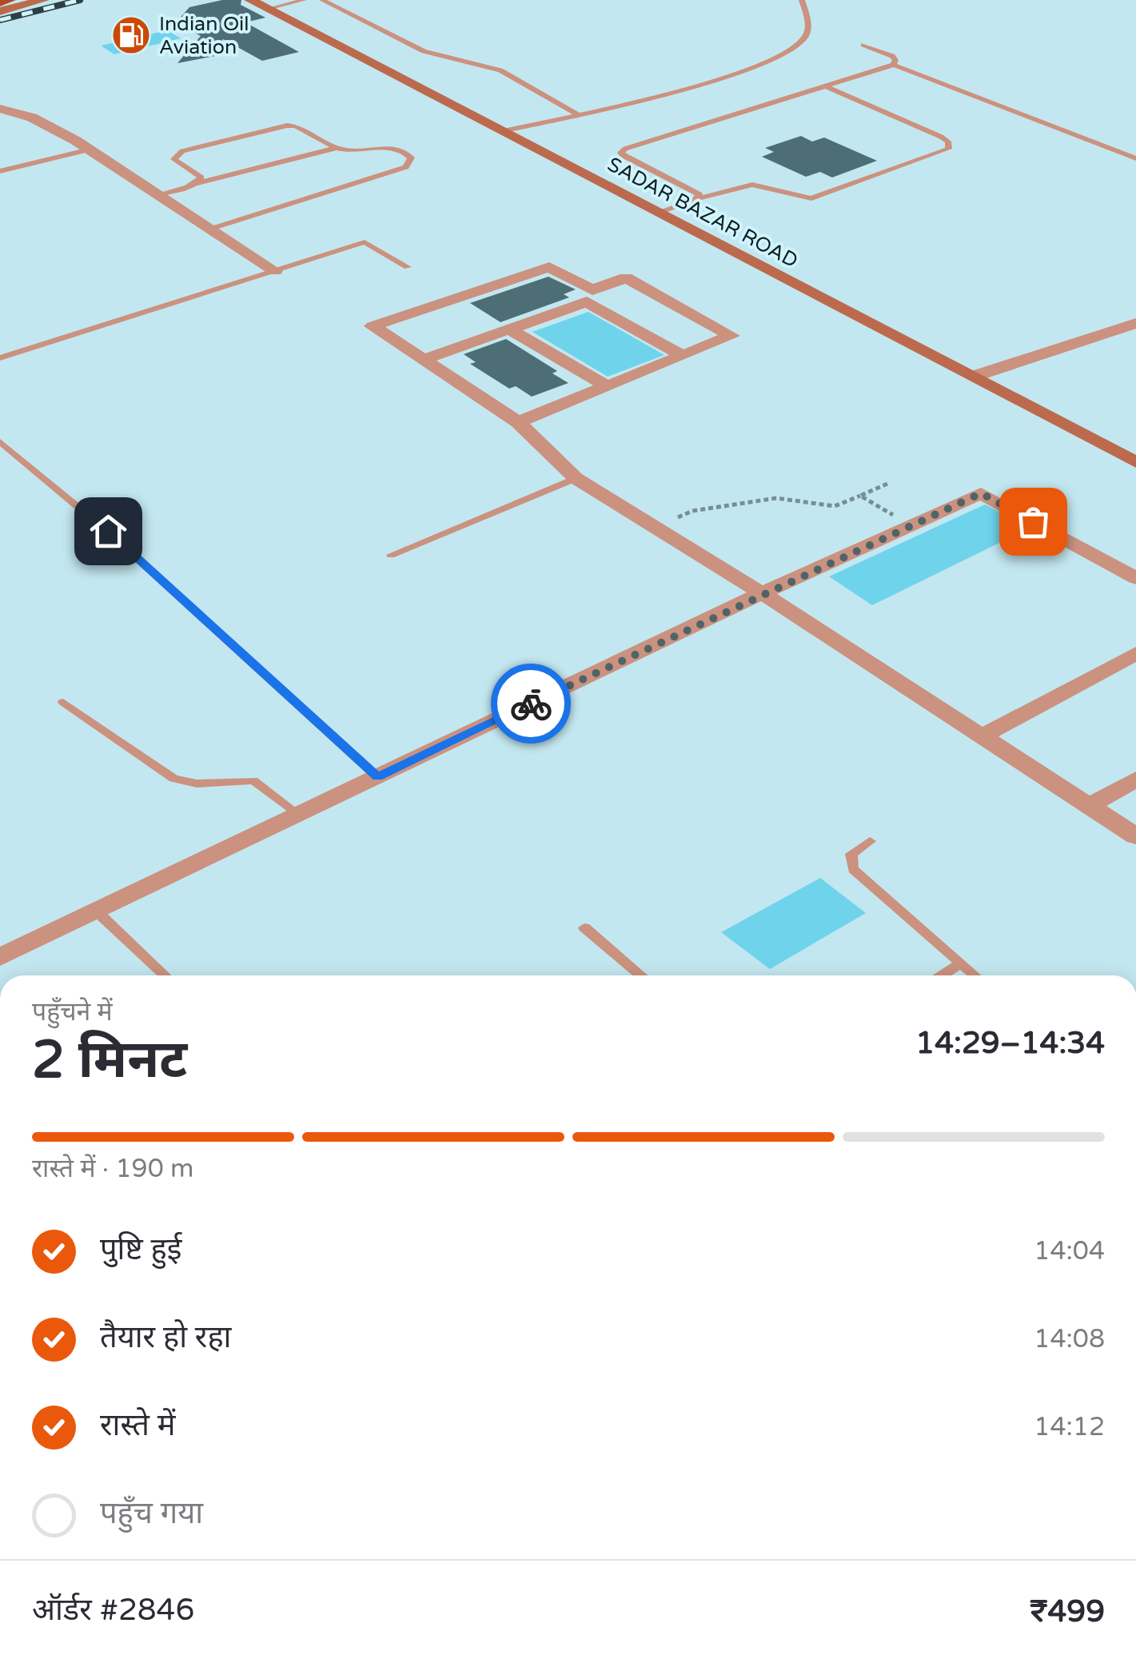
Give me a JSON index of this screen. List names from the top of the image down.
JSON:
{
  "streets": {
    "street": ["SADAR BAZAR ROAD"]
  },
  "places": {
    "fuel station": ["Indian Oil Aviation"]
  },
  "page": {
    "heading": ["2 मिनट", "पहुँचने में", "14:29–14:34"],
    "panel": ["ऑर्डर #2846", "₹499"],
    "bar": "रास्ते में · 190 m",
    "list": [
      ["पुष्टि हुई", "14:04"],
      ["तैयार हो रहा", "14:08"],
      ["रास्ते में", "14:12"],
      "पहुँच गया"
    ]
  }
}
